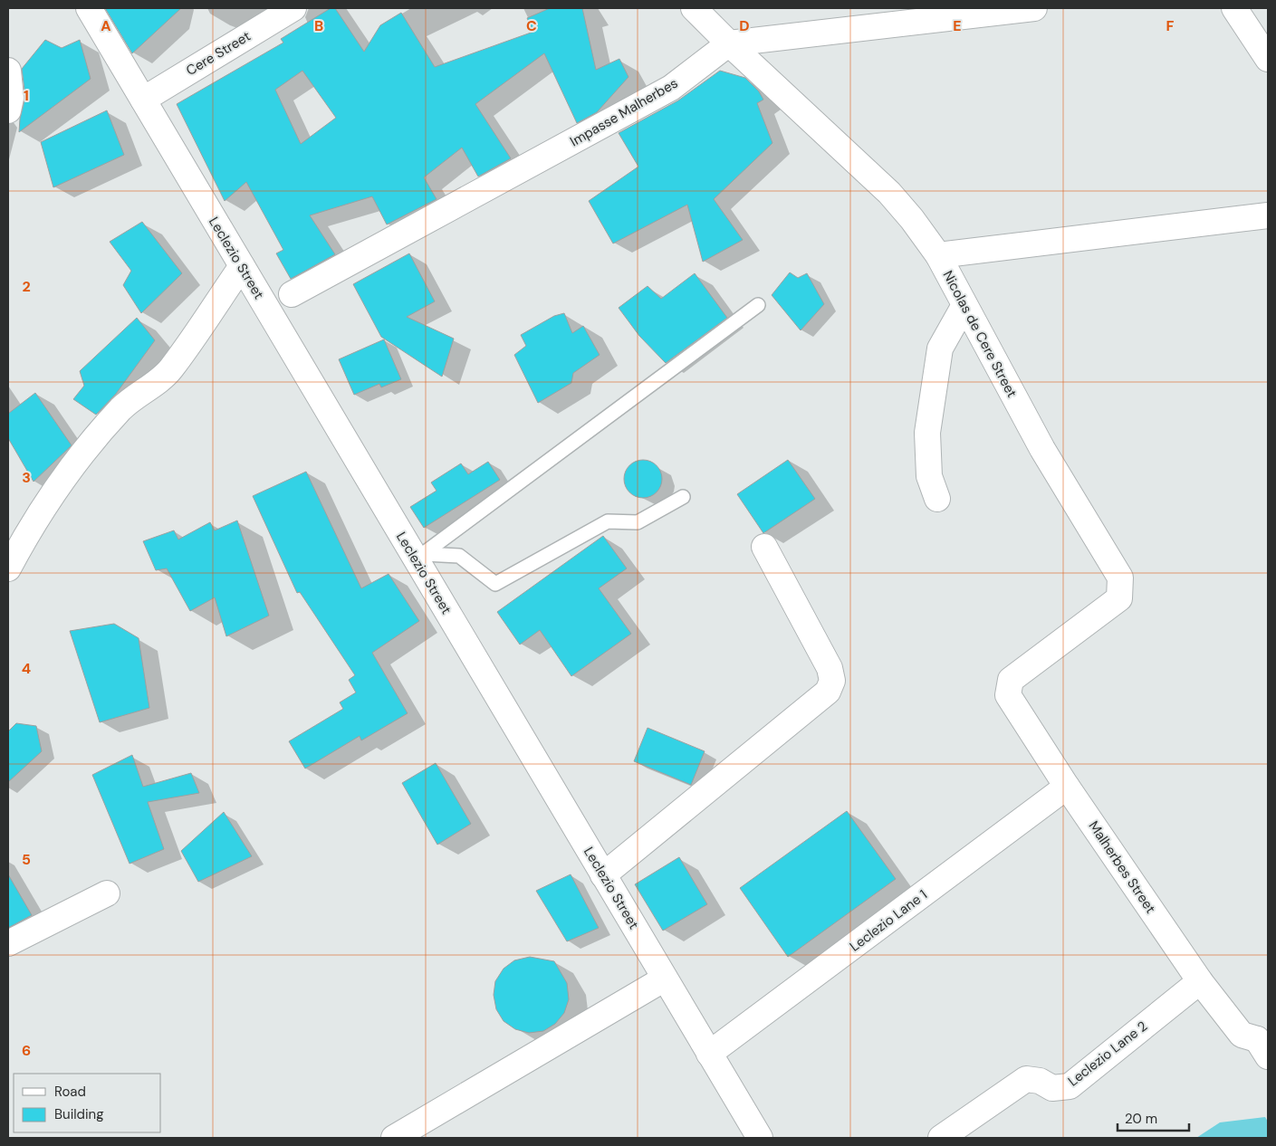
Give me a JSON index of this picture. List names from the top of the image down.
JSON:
{
  "streets": {
    "street": [
      "Cere Street",
      "Impasse Malherbes",
      "Leclezio Street",
      "Nicolas de Cere Street",
      "Malherbes Street",
      "Leclezio Lane 1",
      "Leclezio Lane 2"
    ]
  },
  "crossings": [
    ["Cere Street", "Leclezio Street"],
    ["Impasse Malherbes", "Nicolas de Cere Street"],
    ["Leclezio Street", "Leclezio Lane 1"],
    ["Nicolas de Cere Street", "Malherbes Street"],
    ["Malherbes Street", "Leclezio Lane 1"],
    ["Malherbes Street", "Leclezio Lane 2"]
  ],
  "legend": ["Road", "Building"],
  "scale_bar": "20 m",
  "grid": {
    "columns": [
      "A",
      "B",
      "C",
      "D",
      "E",
      "F"
    ],
    "rows": [
      "1",
      "2",
      "3",
      "4",
      "5",
      "6"
    ]
  }
}
